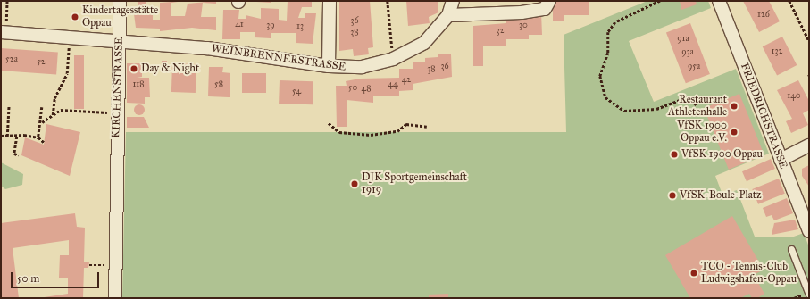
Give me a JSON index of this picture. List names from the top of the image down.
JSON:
{
  "streets": {
    "street": ["WEINBRENNERSTRASSE", "KIRCHENSTRASSE", "FRIEDRICHSTRASSE"]
  },
  "crossings": [
    ["WEINBRENNERSTRASSE", "KIRCHENSTRASSE"]
  ],
  "places": [
    "Kindertagesstätte Oppau",
    "Day & Night",
    "Restaurant Athletenhalle",
    "VfSK 1900 Oppau e.V.",
    "VfSK 1900 Oppau",
    "DJK Sportgemeinschaft 1919",
    "VfSK-Boule-Platz",
    "TCO - Tennis-Club Ludwigshafen-Oppau"
  ],
  "house_numbers": [
    "126",
    "36",
    "41",
    "39",
    "30",
    "13",
    "32",
    "38",
    "91a",
    "132",
    "93a",
    "52a",
    "52",
    "36",
    "95a",
    "38",
    "42",
    "118",
    "58",
    "44",
    "50",
    "48",
    "54",
    "140"
  ],
  "scale_bar": "50 m"
}
